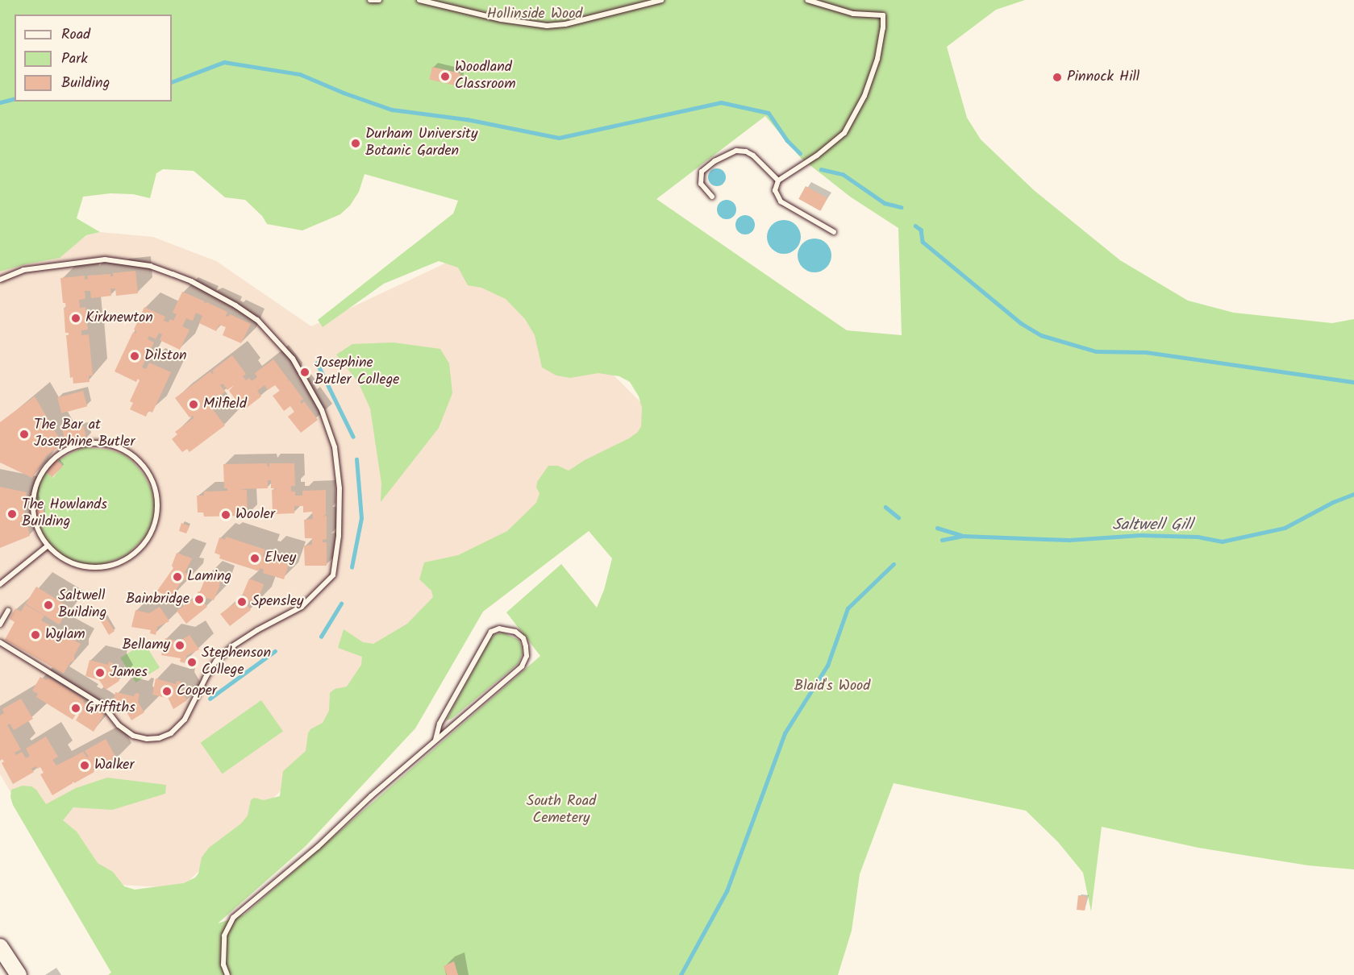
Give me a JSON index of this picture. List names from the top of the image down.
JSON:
{
  "water": ["Saltwell Gill"],
  "parks": ["Hollinside Wood", "Blaid's Wood", "South Road Cemetery"],
  "places": [
    "Woodland Classroom",
    "Pinnock Hill",
    "Durham University Botanic Garden",
    "Kirknewton",
    "Dilston",
    "Josephine Butler College",
    "Milfield",
    "The Bar at Josephine Butler",
    "The Howlands Building",
    "Wooler",
    "Elvey",
    "Laming",
    "Bainbridge",
    "Spensley",
    "Saltwell Building",
    "Wylam",
    "Bellamy",
    "Stephenson College",
    "James",
    "Cooper",
    "Griffiths",
    "Walker"
  ],
  "legend": ["Road", "Park", "Building"]
}
